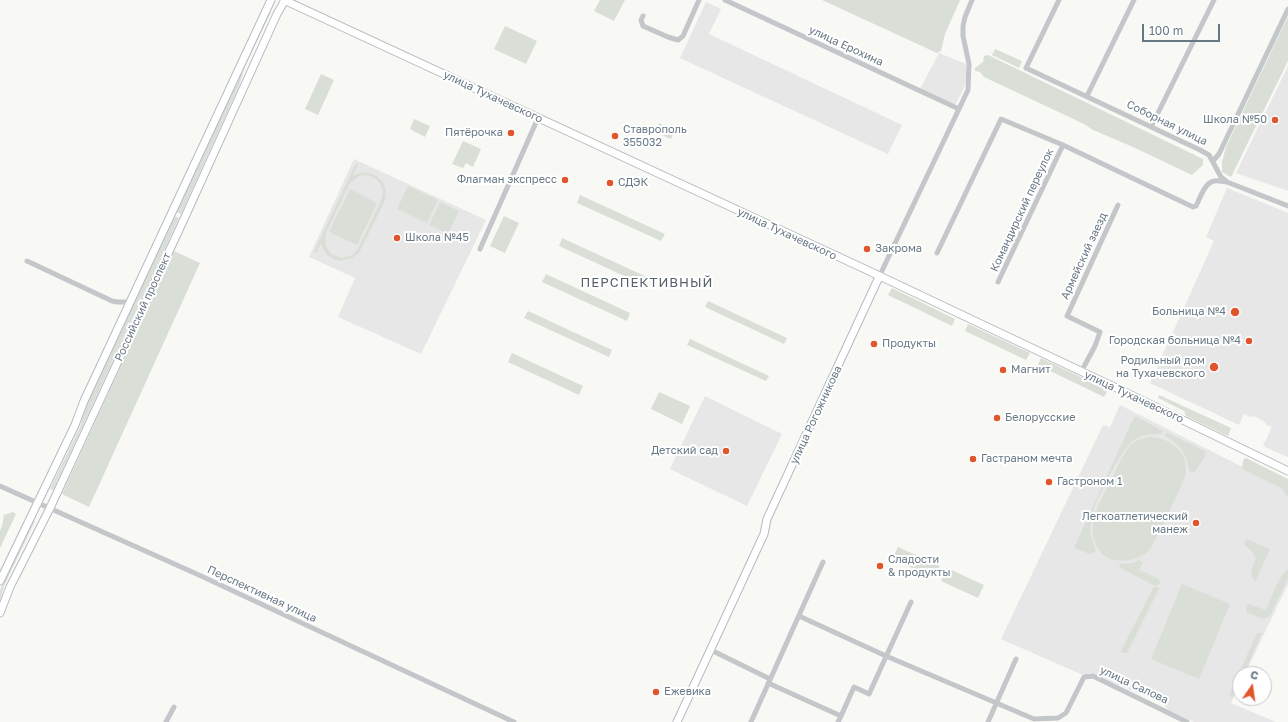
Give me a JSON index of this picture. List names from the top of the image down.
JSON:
{
  "streets": {
    "main road": ["улица Тухачевского", "Российский проспект", "улица Рогожникова"],
    "street": [
      "улица Ерохина",
      "Соборная улица",
      "Командирский переулок",
      "Армейский заезд",
      "Перспективная улица",
      "улица Салова"
    ]
  },
  "crossings": [
    ["улица Ерохина", "улица Рогожникова"],
    ["улица Тухачевского", "Армейский заезд"],
    ["улица Тухачевского", "Российский проспект"],
    ["улица Тухачевского", "улица Рогожникова"],
    ["Соборная улица", "Командирский переулок"],
    ["Российский проспект", "Перспективная улица"]
  ],
  "districts": ["ПЕРСПЕКТИВНЫЙ"],
  "places": [
    "Школа №50",
    "Пятёрочка",
    "Ставрополь 355032",
    "Флагман экспресс",
    "СДЭК",
    "Школа №45",
    "Закрома",
    "Больница №4",
    "Городская больница №4",
    "Продукты",
    "Родильный дом на Тухачевского",
    "Магнит",
    "Белорусские",
    "Детский сад",
    "Гастраном мечта",
    "Гастроном 1",
    "Легкоатлетический манеж",
    "Сладости & продукты",
    "Ежевика"
  ],
  "scale_bar": "100 m",
  "north": "top"
}
